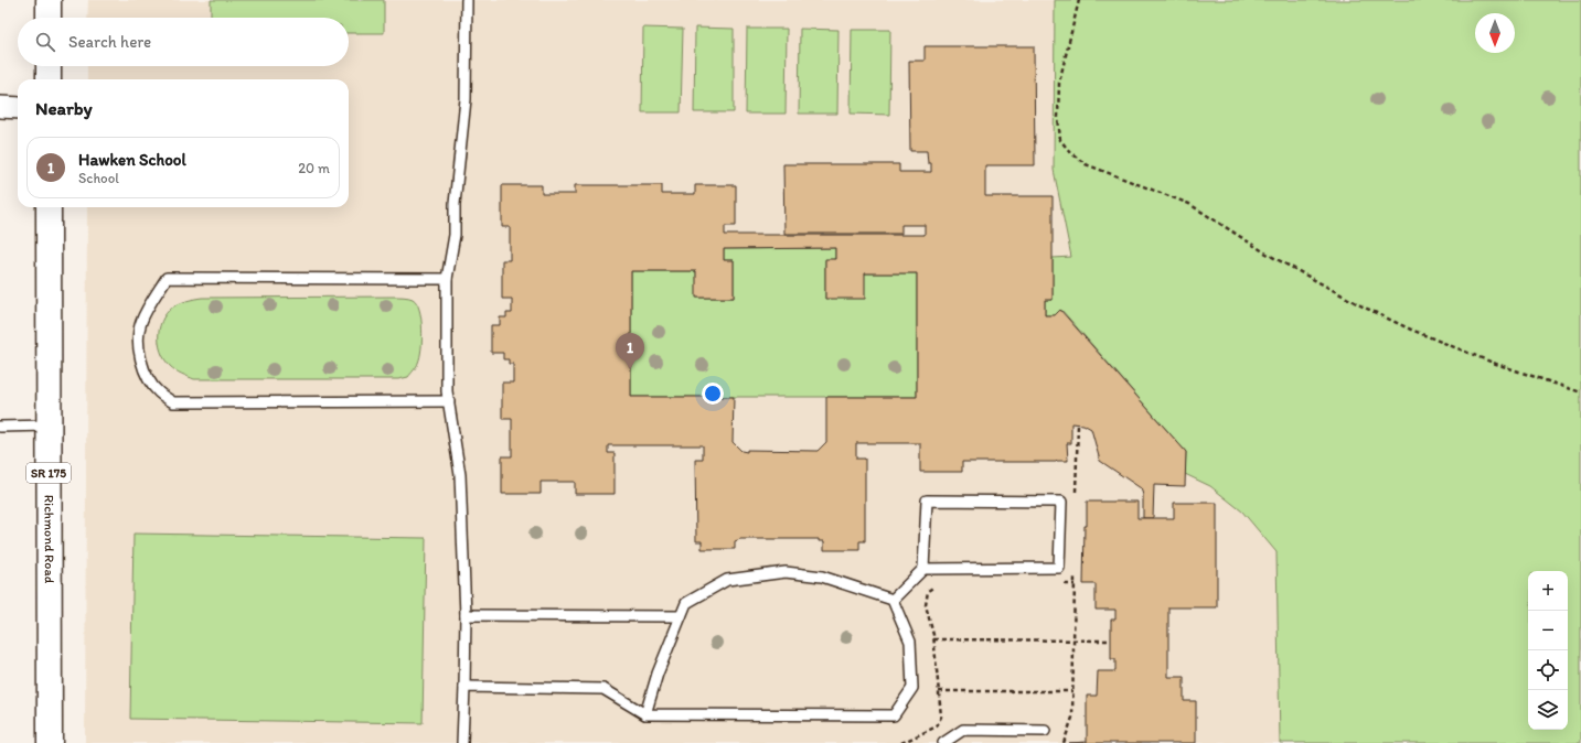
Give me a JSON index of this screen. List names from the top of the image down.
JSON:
{
  "streets": {
    "main road": ["SR 175", "Richmond Road"]
  },
  "north": "bottom",
  "page": {
    "search": "Search here",
    "heading": "Nearby",
    "list": [
      {
        "mark": "1",
        "name": "Hawken School",
        "note": "School",
        "value": "20 m"
      }
    ],
    "pins": "1",
    "map_buttons": ["+", "−"]
  }
}
